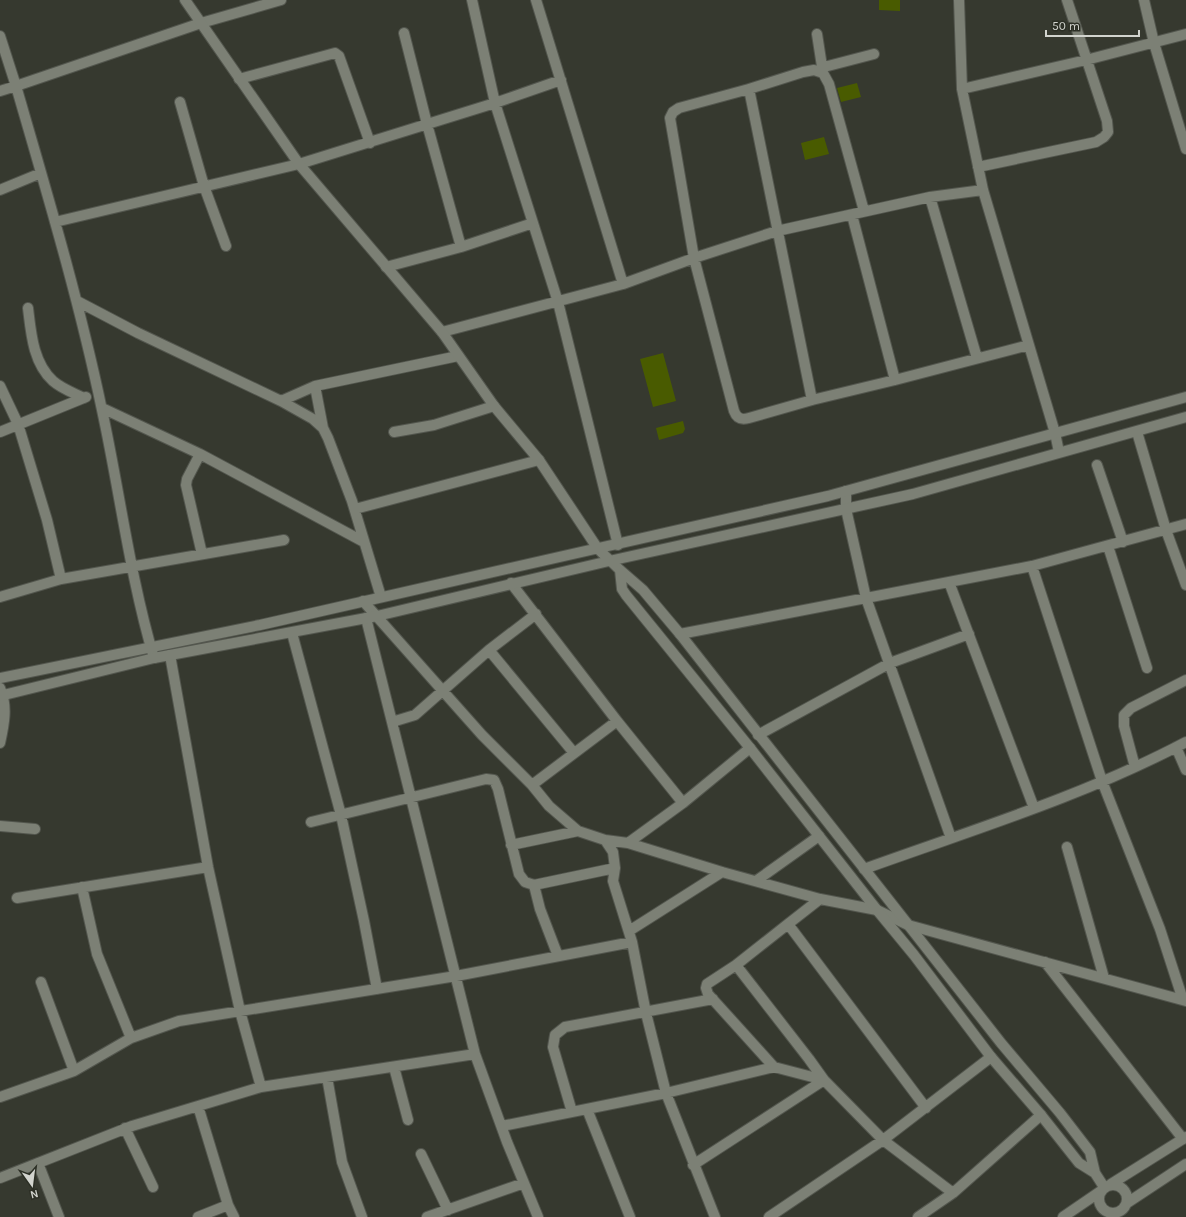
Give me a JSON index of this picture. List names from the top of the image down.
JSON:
{
  "scale_bar": "50 m",
  "north": "bottom"
}
